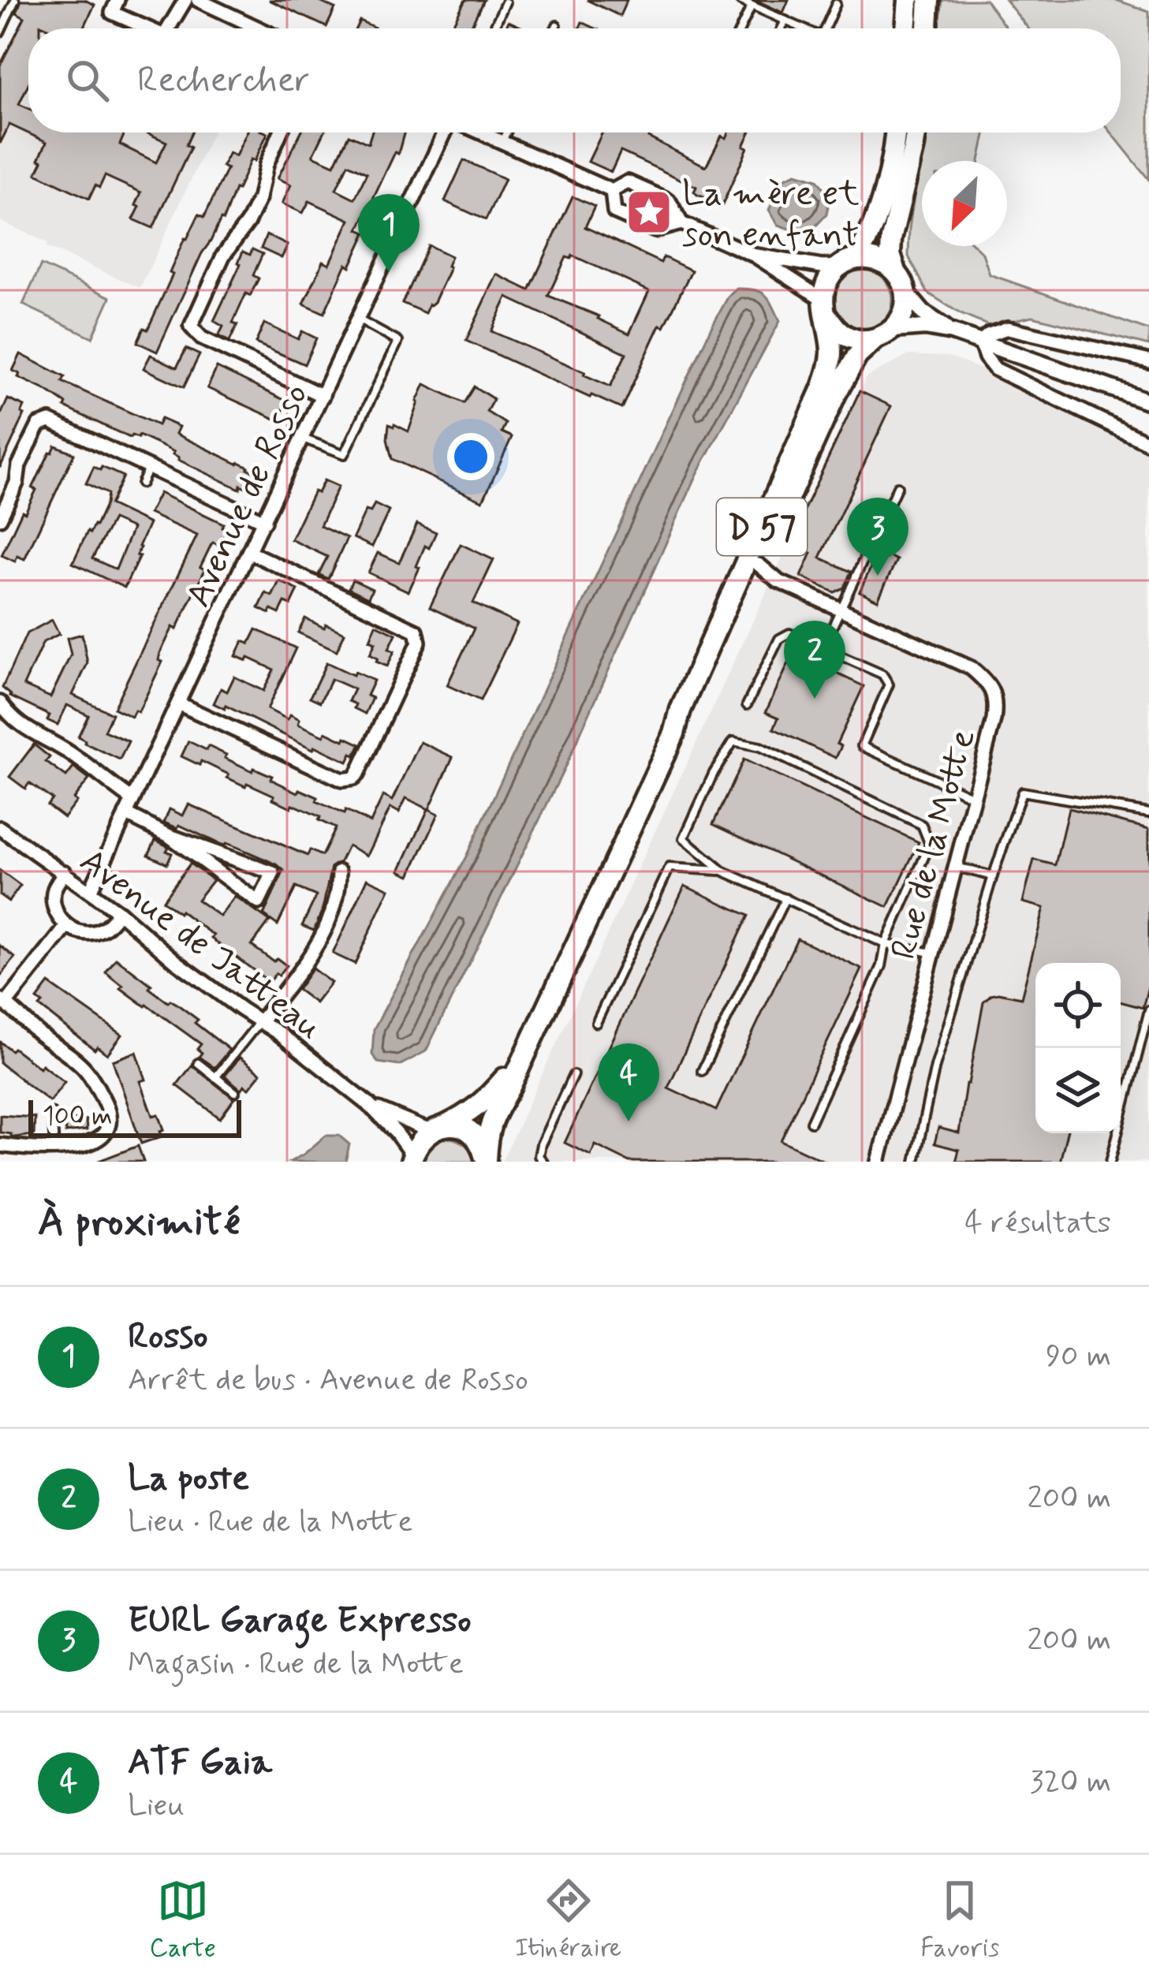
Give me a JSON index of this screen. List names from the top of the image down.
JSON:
{
  "streets": {
    "main road": ["D 57"],
    "street": ["Avenue de Rosso", "Rue de la Motte", "Avenue de Jatteau"]
  },
  "crossings": [
    ["Avenue de Rosso", "Avenue de Jatteau"],
    ["D 57", "Rue de la Motte"],
    ["D 57", "Avenue de Jatteau"]
  ],
  "places": {
    "place": ["La mère et son enfant"]
  },
  "scale_bar": "100 m",
  "north": "bottom left",
  "page": {
    "search": "Rechercher",
    "pins": [
      "1",
      "3",
      "2",
      "4"
    ],
    "scale": "100 m",
    "heading": ["À proximité", "4 résultats"],
    "list": [
      {
        "mark": "1",
        "name": "Rosso",
        "note": "Arrêt de bus · Avenue de Rosso",
        "value": "90 m"
      },
      {
        "mark": "2",
        "name": "La poste",
        "note": "Lieu · Rue de la Motte",
        "value": "200 m"
      },
      {
        "mark": "3",
        "name": "EURL Garage Expresso",
        "note": "Magasin · Rue de la Motte",
        "value": "200 m"
      },
      {
        "mark": "4",
        "name": "ATF Gaia",
        "note": "Lieu",
        "value": "320 m"
      }
    ],
    "nav": ["Carte", "Itinéraire", "Favoris"]
  }
}
